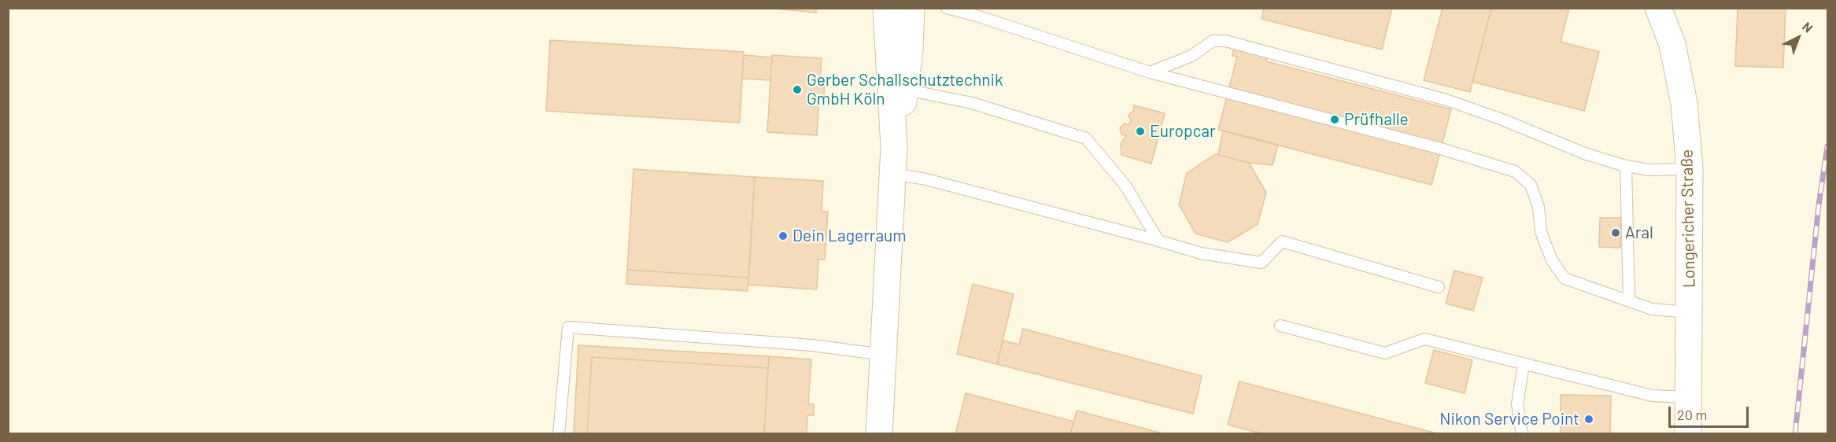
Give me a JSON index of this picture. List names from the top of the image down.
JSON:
{
  "streets": {
    "street": ["Longericher Straße"]
  },
  "places": [
    "Gerber Schallschutztechnik GmbH Köln",
    "Prüfhalle",
    "Europcar",
    "Aral",
    "Dein Lagerraum",
    "Nikon Service Point"
  ],
  "scale_bar": "20 m",
  "north": "top right"
}
